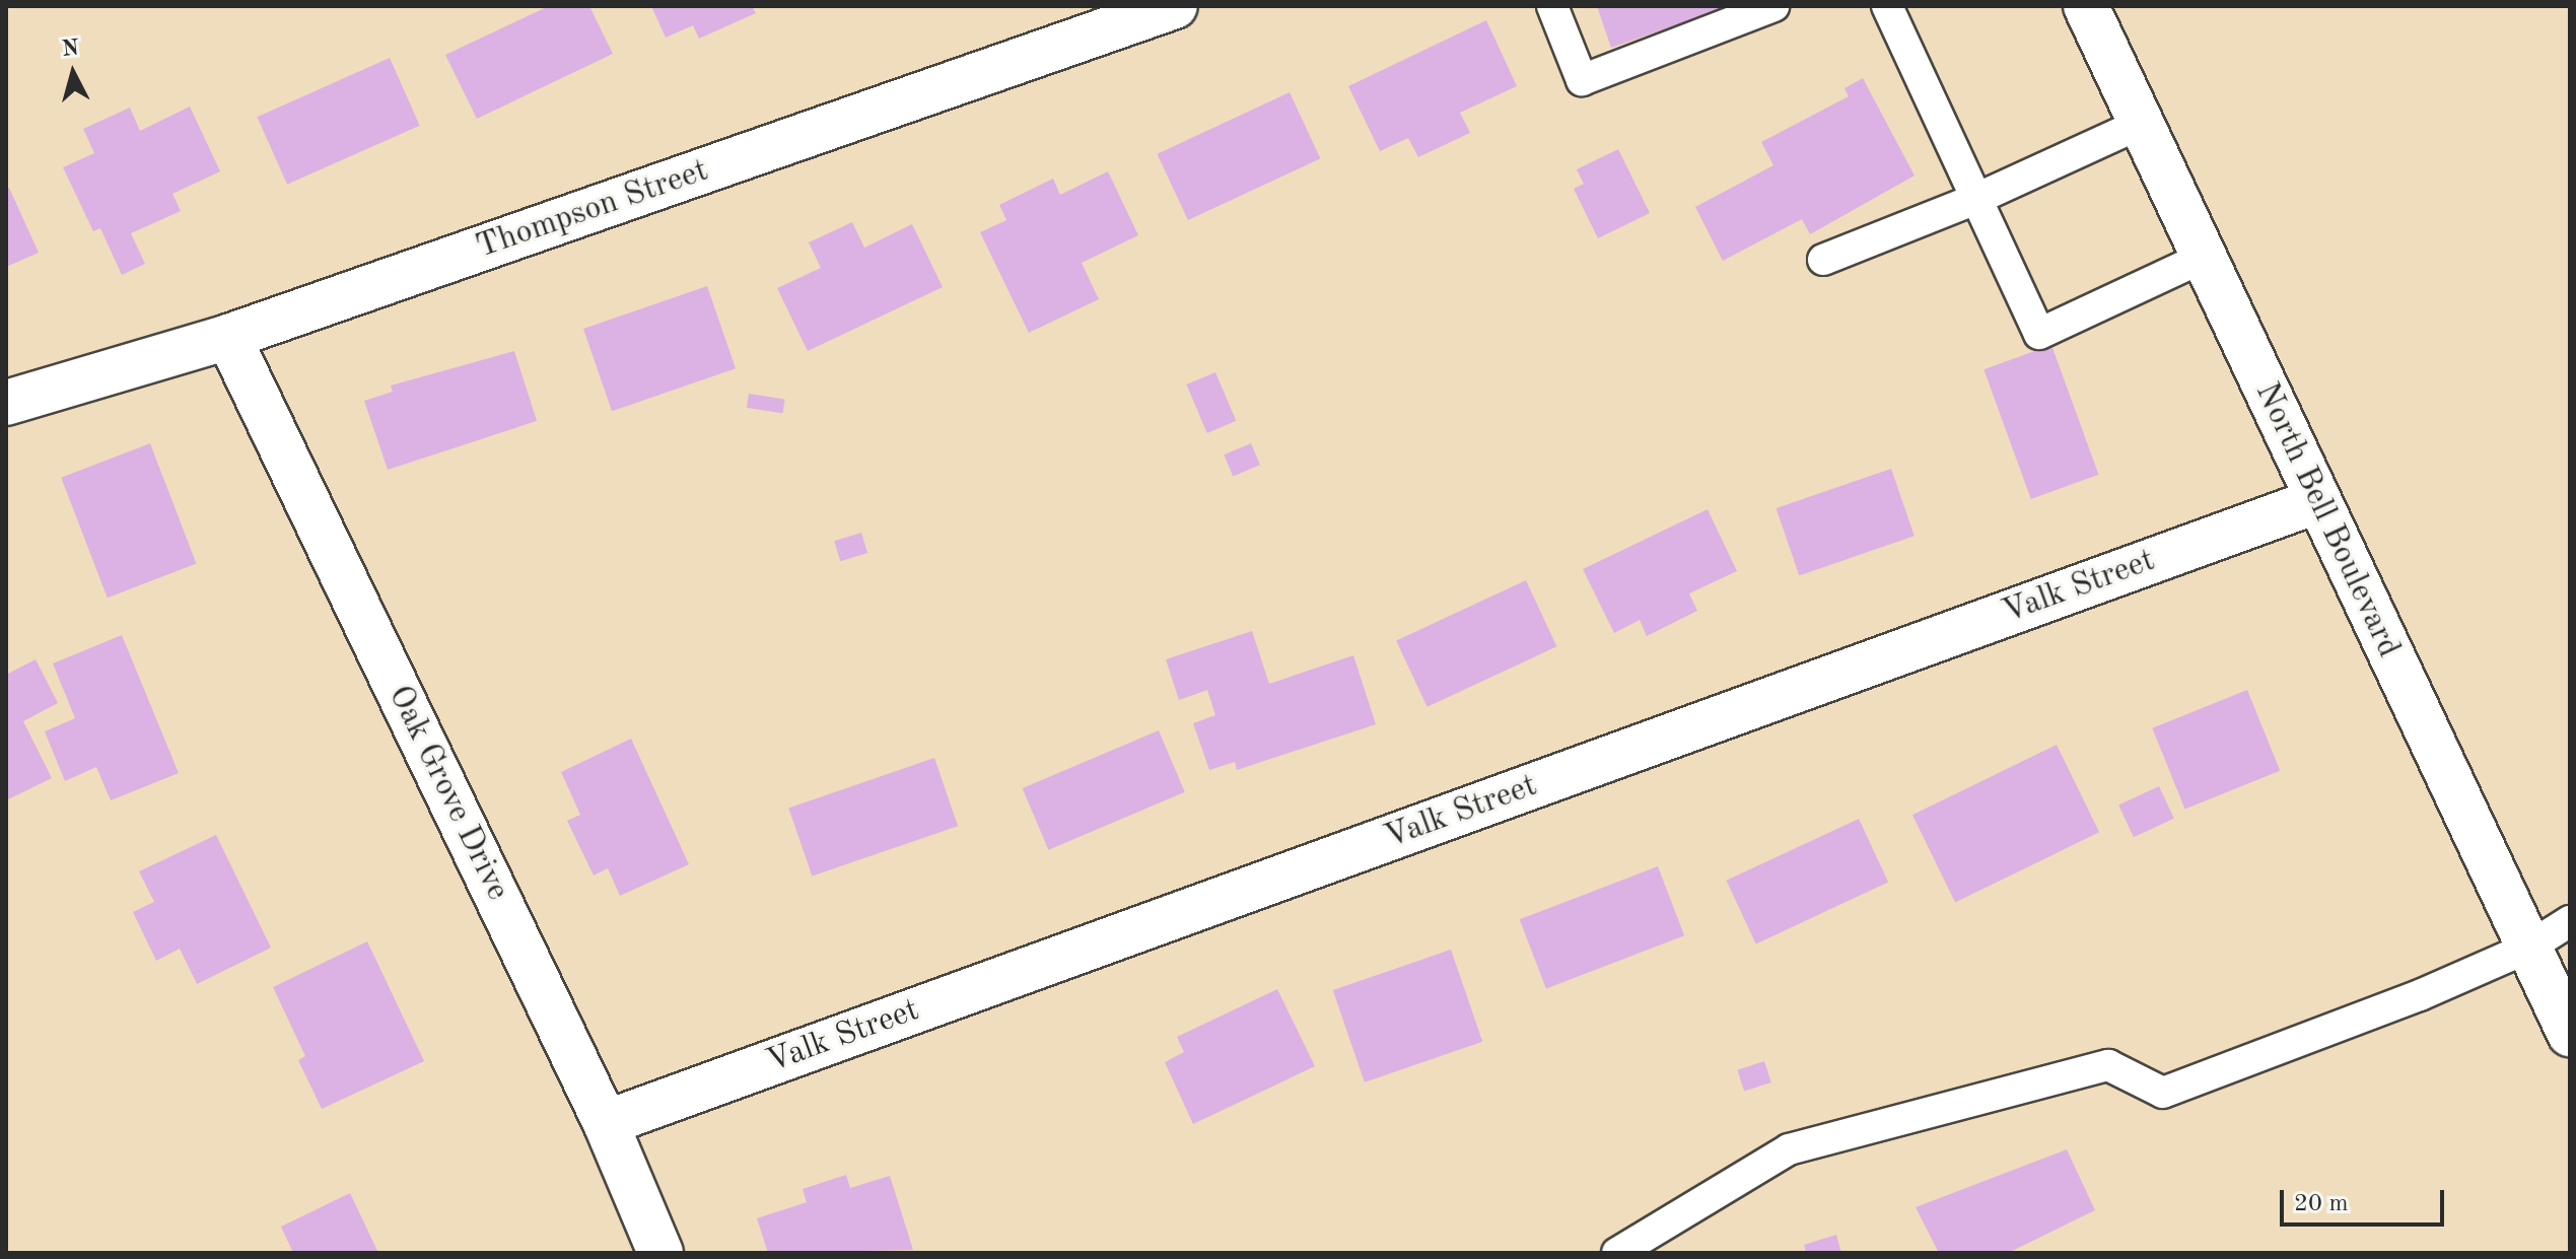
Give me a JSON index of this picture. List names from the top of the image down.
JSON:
{
  "streets": {
    "street": [
      "Thompson Street",
      "North Bell Boulevard",
      "Valk Street",
      "Oak Grove Drive"
    ]
  },
  "crossings": [
    ["Thompson Street", "Oak Grove Drive"],
    ["North Bell Boulevard", "Valk Street"],
    ["Valk Street", "Oak Grove Drive"]
  ],
  "scale_bar": "20 m",
  "north": "top"
}
